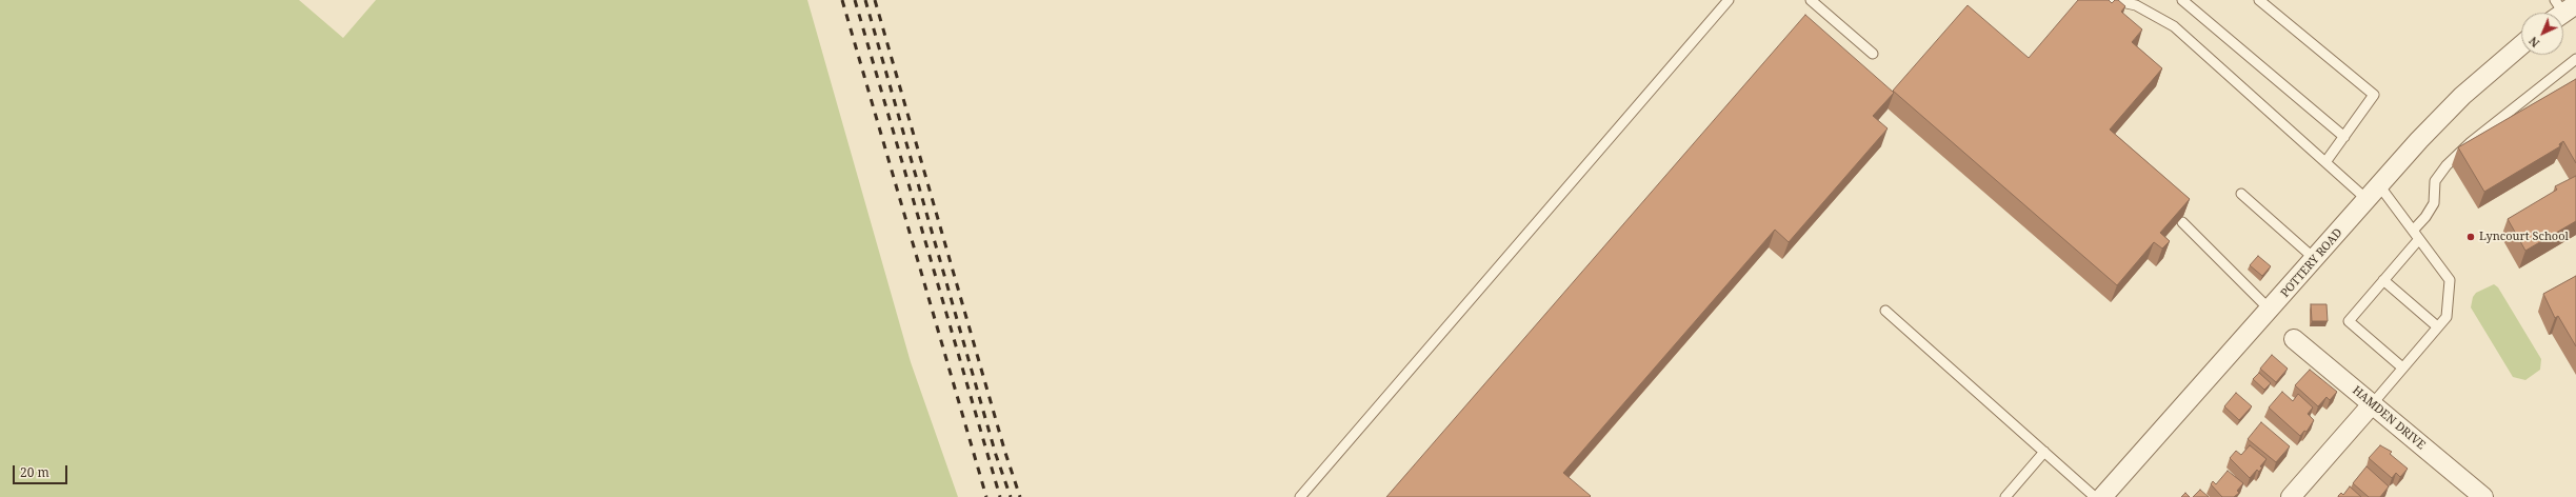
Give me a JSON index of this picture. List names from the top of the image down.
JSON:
{
  "streets": {
    "street": ["POTTERY ROAD", "HAMDEN DRIVE"]
  },
  "places": ["Lyncourt School"],
  "scale_bar": "20 m",
  "north": "bottom left"
}
